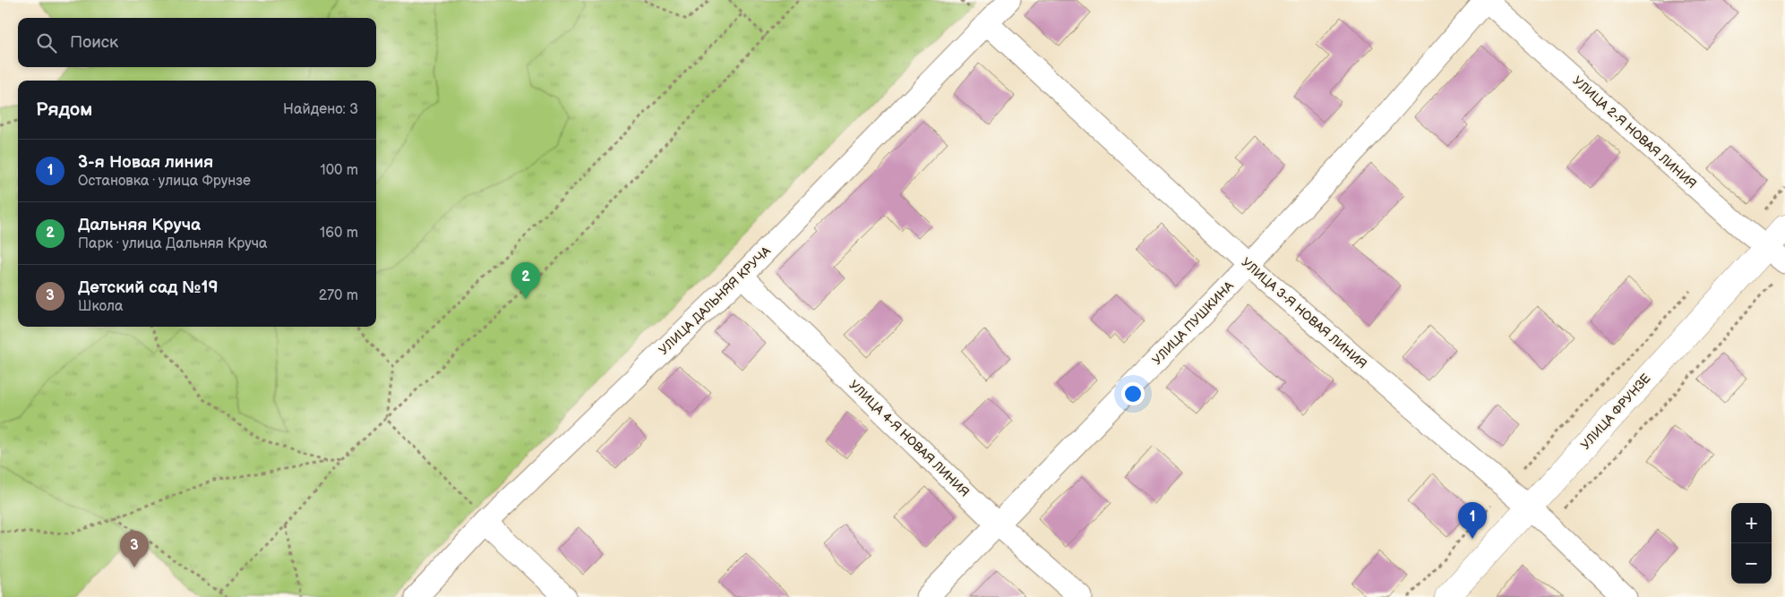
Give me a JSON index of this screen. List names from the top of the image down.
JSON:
{
  "streets": {
    "main road": ["УЛИЦА ФРУНЗЕ"],
    "street": [
      "УЛИЦА 2-Я НОВАЯ ЛИНИЯ",
      "УЛИЦА ДАЛЬНЯЯ КРУЧА",
      "УЛИЦА 3-Я НОВАЯ ЛИНИЯ",
      "УЛИЦА ПУШКИНА",
      "УЛИЦА 4-Я НОВАЯ ЛИНИЯ"
    ]
  },
  "crossings": [
    ["УЛИЦА 2-Я НОВАЯ ЛИНИЯ", "УЛИЦА ПУШКИНА"],
    ["УЛИЦА 2-Я НОВАЯ ЛИНИЯ", "УЛИЦА ФРУНЗЕ"],
    ["УЛИЦА ДАЛЬНЯЯ КРУЧА", "УЛИЦА 3-Я НОВАЯ ЛИНИЯ"],
    ["УЛИЦА ДАЛЬНЯЯ КРУЧА", "УЛИЦА 4-Я НОВАЯ ЛИНИЯ"],
    ["УЛИЦА 3-Я НОВАЯ ЛИНИЯ", "УЛИЦА ПУШКИНА"],
    ["УЛИЦА 3-Я НОВАЯ ЛИНИЯ", "УЛИЦА ФРУНЗЕ"],
    ["УЛИЦА ПУШКИНА", "УЛИЦА 4-Я НОВАЯ ЛИНИЯ"]
  ],
  "page": {
    "search": "Поиск",
    "heading": ["Рядом", "Найдено: 3"],
    "list": [
      {
        "mark": "1",
        "name": "3-я Новая линия",
        "note": "Остановка · улица Фрунзе",
        "value": "100 m"
      },
      {
        "mark": "2",
        "name": "Дальняя Круча",
        "note": "Парк · улица Дальняя Круча",
        "value": "160 m"
      },
      {
        "mark": "3",
        "name": "Детский сад №19",
        "note": "Школа",
        "value": "270 m"
      }
    ],
    "pins": ["2", "1", "3"],
    "map_buttons": ["+", "−"]
  }
}
